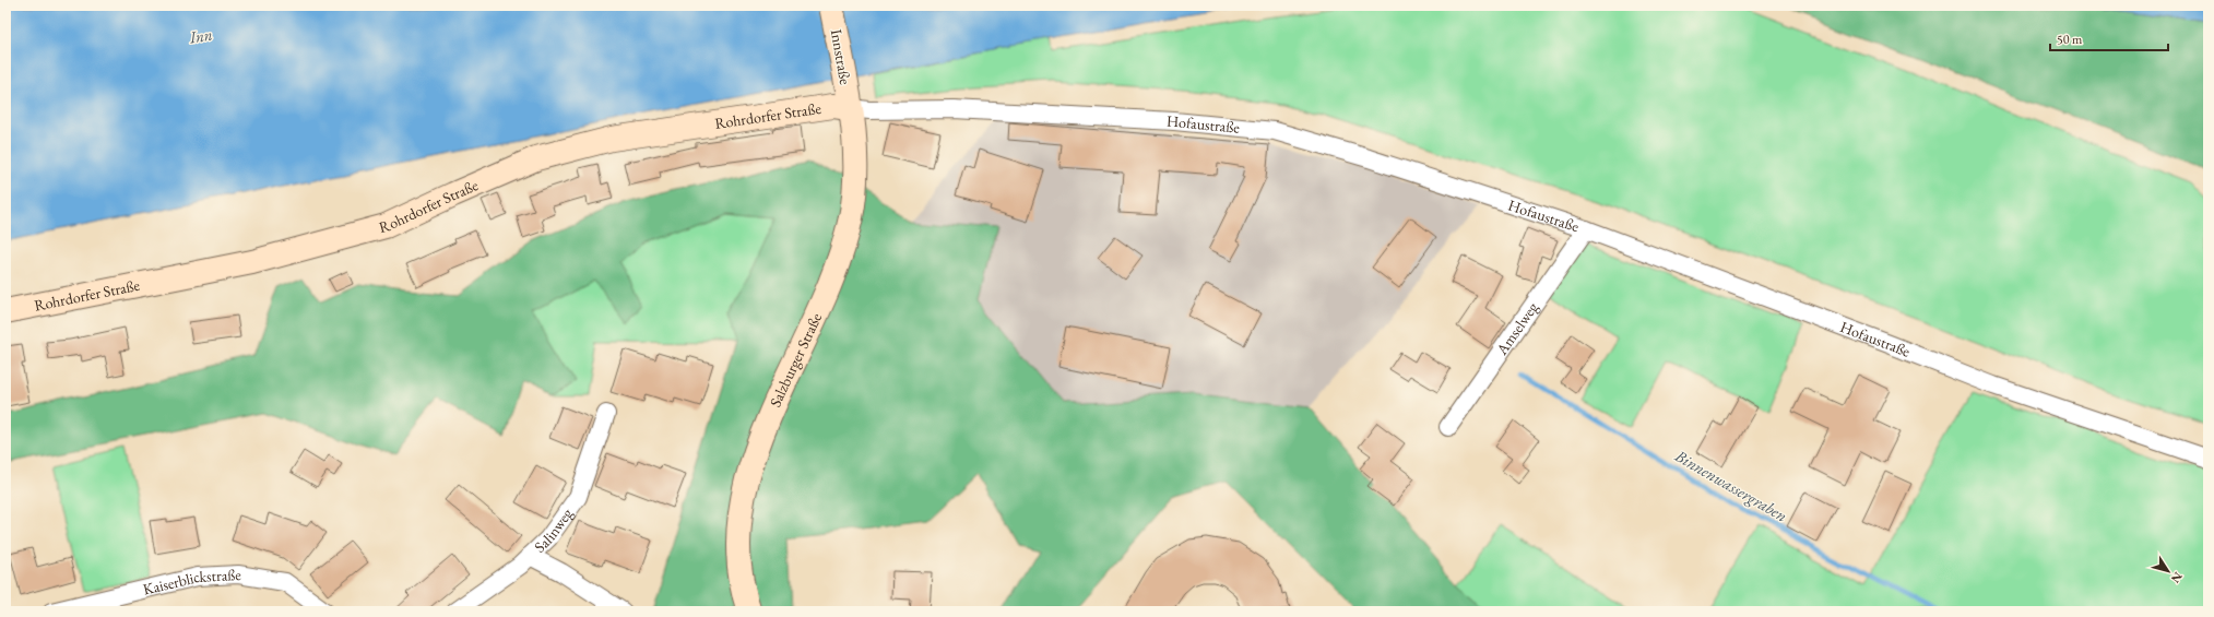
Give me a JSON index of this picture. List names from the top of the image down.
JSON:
{
  "streets": {
    "main road": ["Innstraße", "Rohrdorfer Straße", "Salzburger Straße"],
    "street": [
      "Hofaustraße",
      "Amselweg",
      "Salinweg",
      "Kaiserblickstraße"
    ]
  },
  "crossings": [
    ["Innstraße", "Rohrdorfer Straße"],
    ["Innstraße", "Hofaustraße"],
    ["Innstraße", "Salzburger Straße"],
    ["Rohrdorfer Straße", "Hofaustraße"],
    ["Rohrdorfer Straße", "Salzburger Straße"],
    ["Hofaustraße", "Amselweg"],
    ["Hofaustraße", "Salzburger Straße"]
  ],
  "water": ["Inn", "Binnenwassergraben"],
  "scale_bar": "50 m",
  "north": "bottom right"
}
